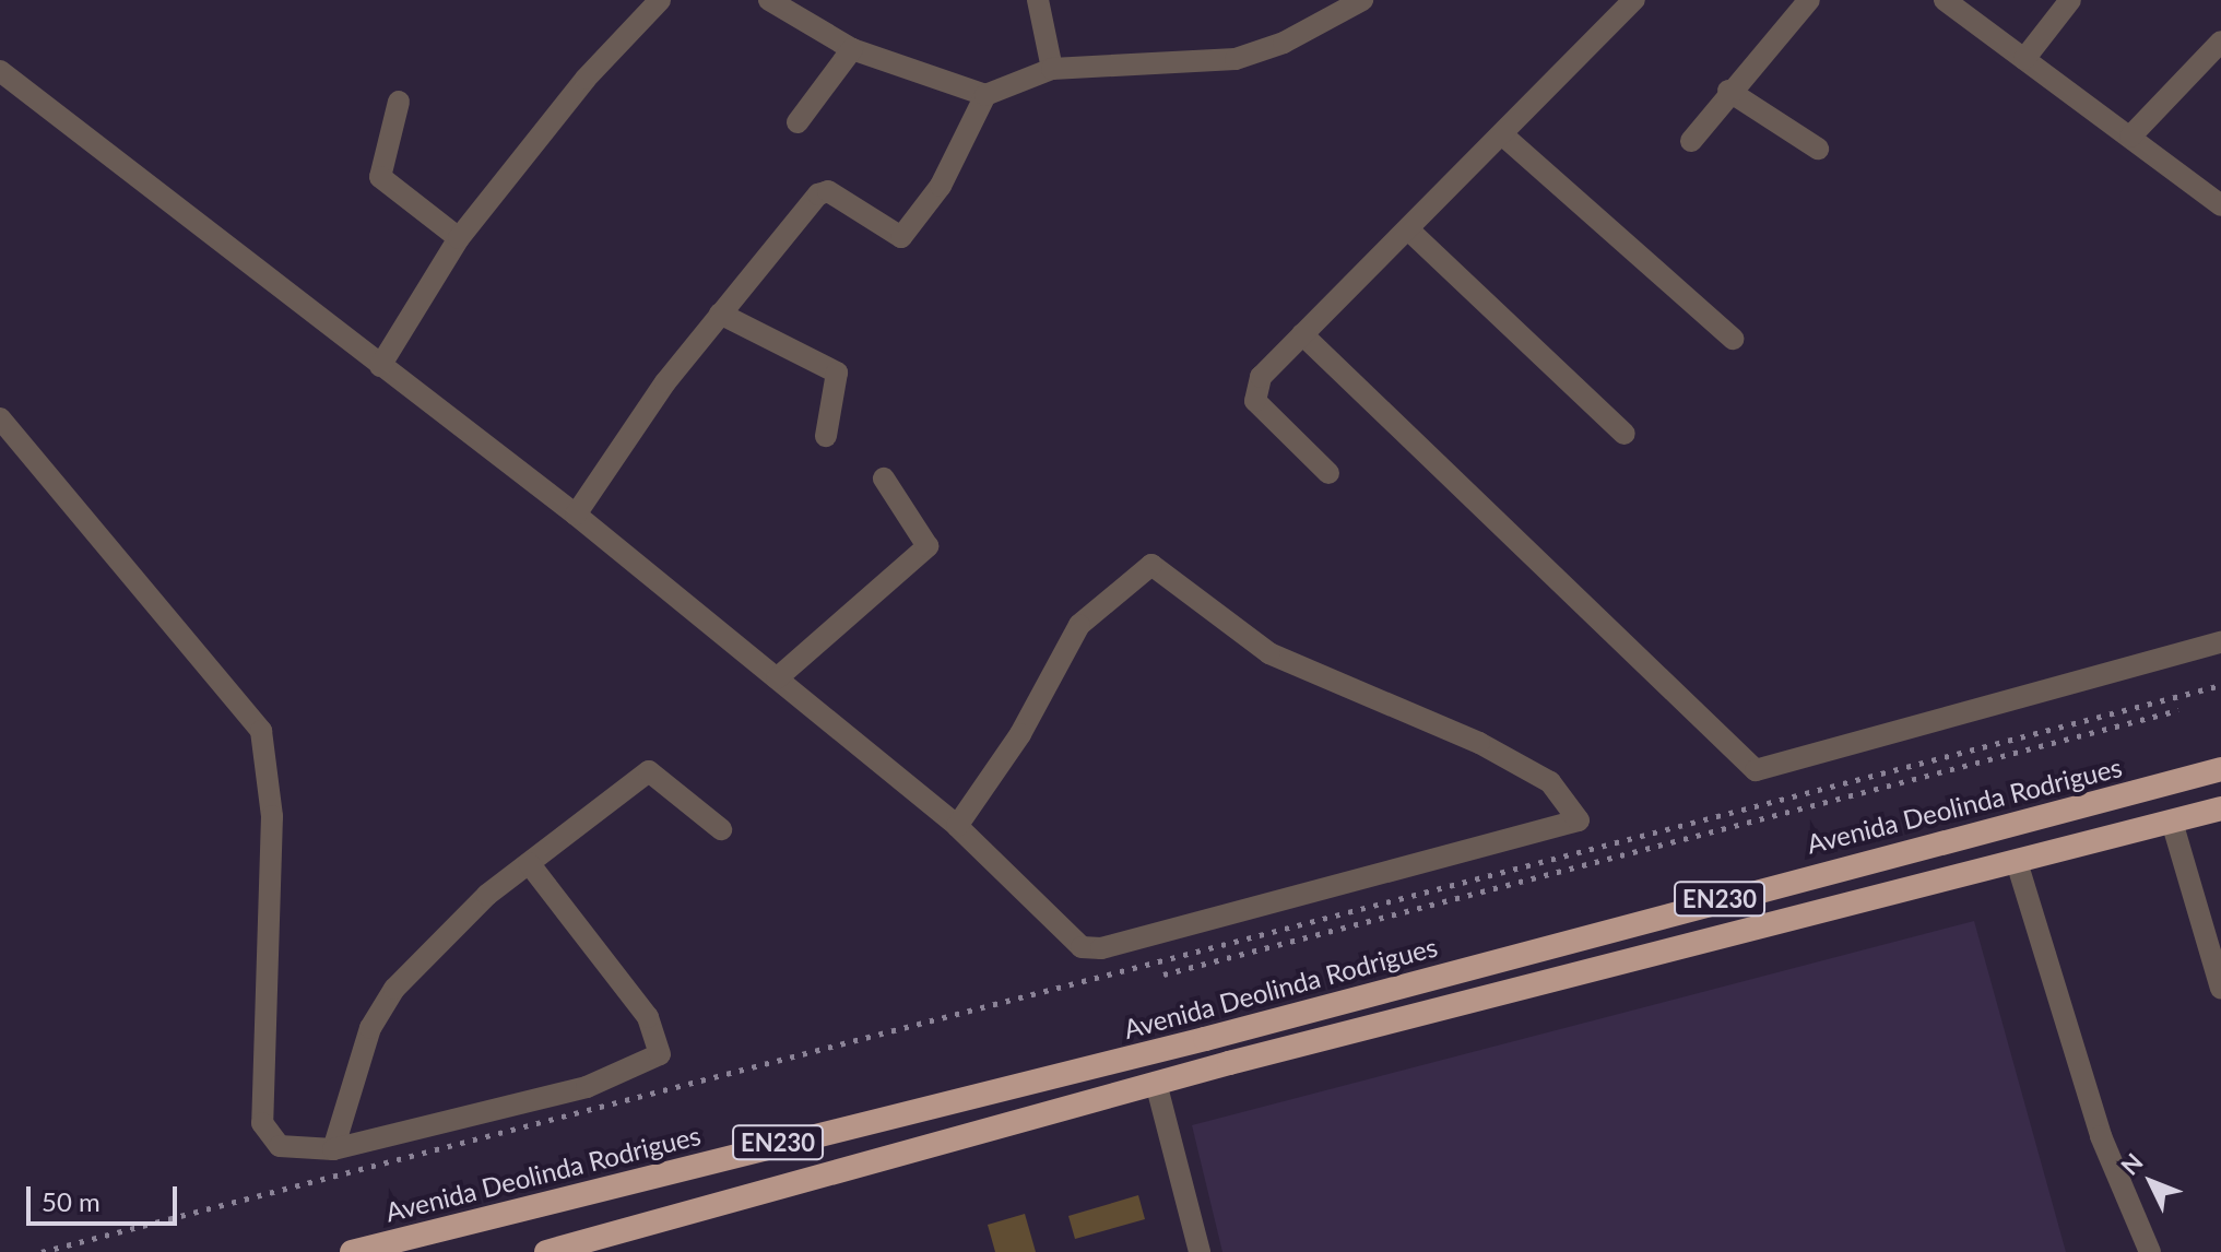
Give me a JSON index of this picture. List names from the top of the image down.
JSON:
{
  "streets": {
    "highway": ["Avenida Deolinda Rodrigues", "EN230"]
  },
  "scale_bar": "50 m",
  "north": "top left"
}
